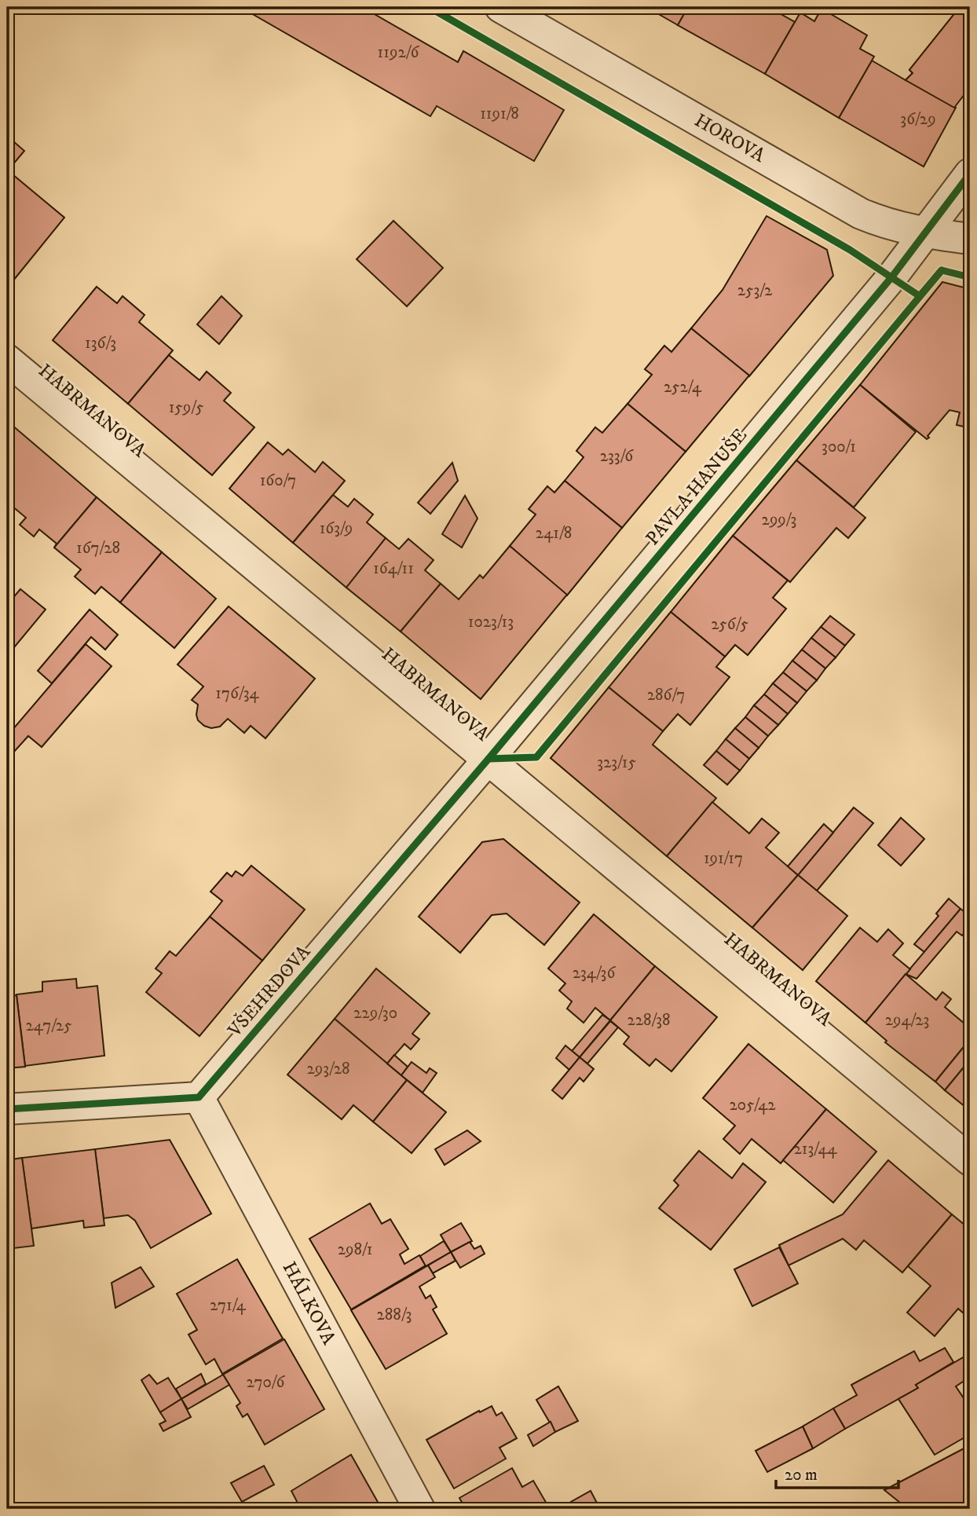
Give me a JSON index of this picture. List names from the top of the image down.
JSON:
{
  "streets": {
    "street": [
      "HOROVA",
      "HABRMANOVA",
      "PAVLA HANUŠE",
      "VŠEHRDOVA",
      "HÁLKOVA"
    ]
  },
  "crossings": [
    ["HOROVA", "PAVLA HANUŠE"],
    ["HABRMANOVA", "PAVLA HANUŠE"],
    ["HABRMANOVA", "VŠEHRDOVA"],
    ["PAVLA HANUŠE", "VŠEHRDOVA"],
    ["VŠEHRDOVA", "HÁLKOVA"]
  ],
  "house_numbers": [
    "1192/6",
    "1191/8",
    "36/29",
    "253/2",
    "136/3",
    "252/4",
    "159/5",
    "300/1",
    "233/6",
    "160/7",
    "299/3",
    "163/9",
    "241/8",
    "167/28",
    "164/11",
    "1023/13",
    "256/5",
    "176/34",
    "286/7",
    "323/15",
    "191/17",
    "234/36",
    "229/30",
    "228/38",
    "294/23",
    "247/25",
    "293/28",
    "205/42",
    "213/44",
    "298/1",
    "271/4",
    "288/3",
    "270/6"
  ],
  "scale_bar": "20 m"
}
